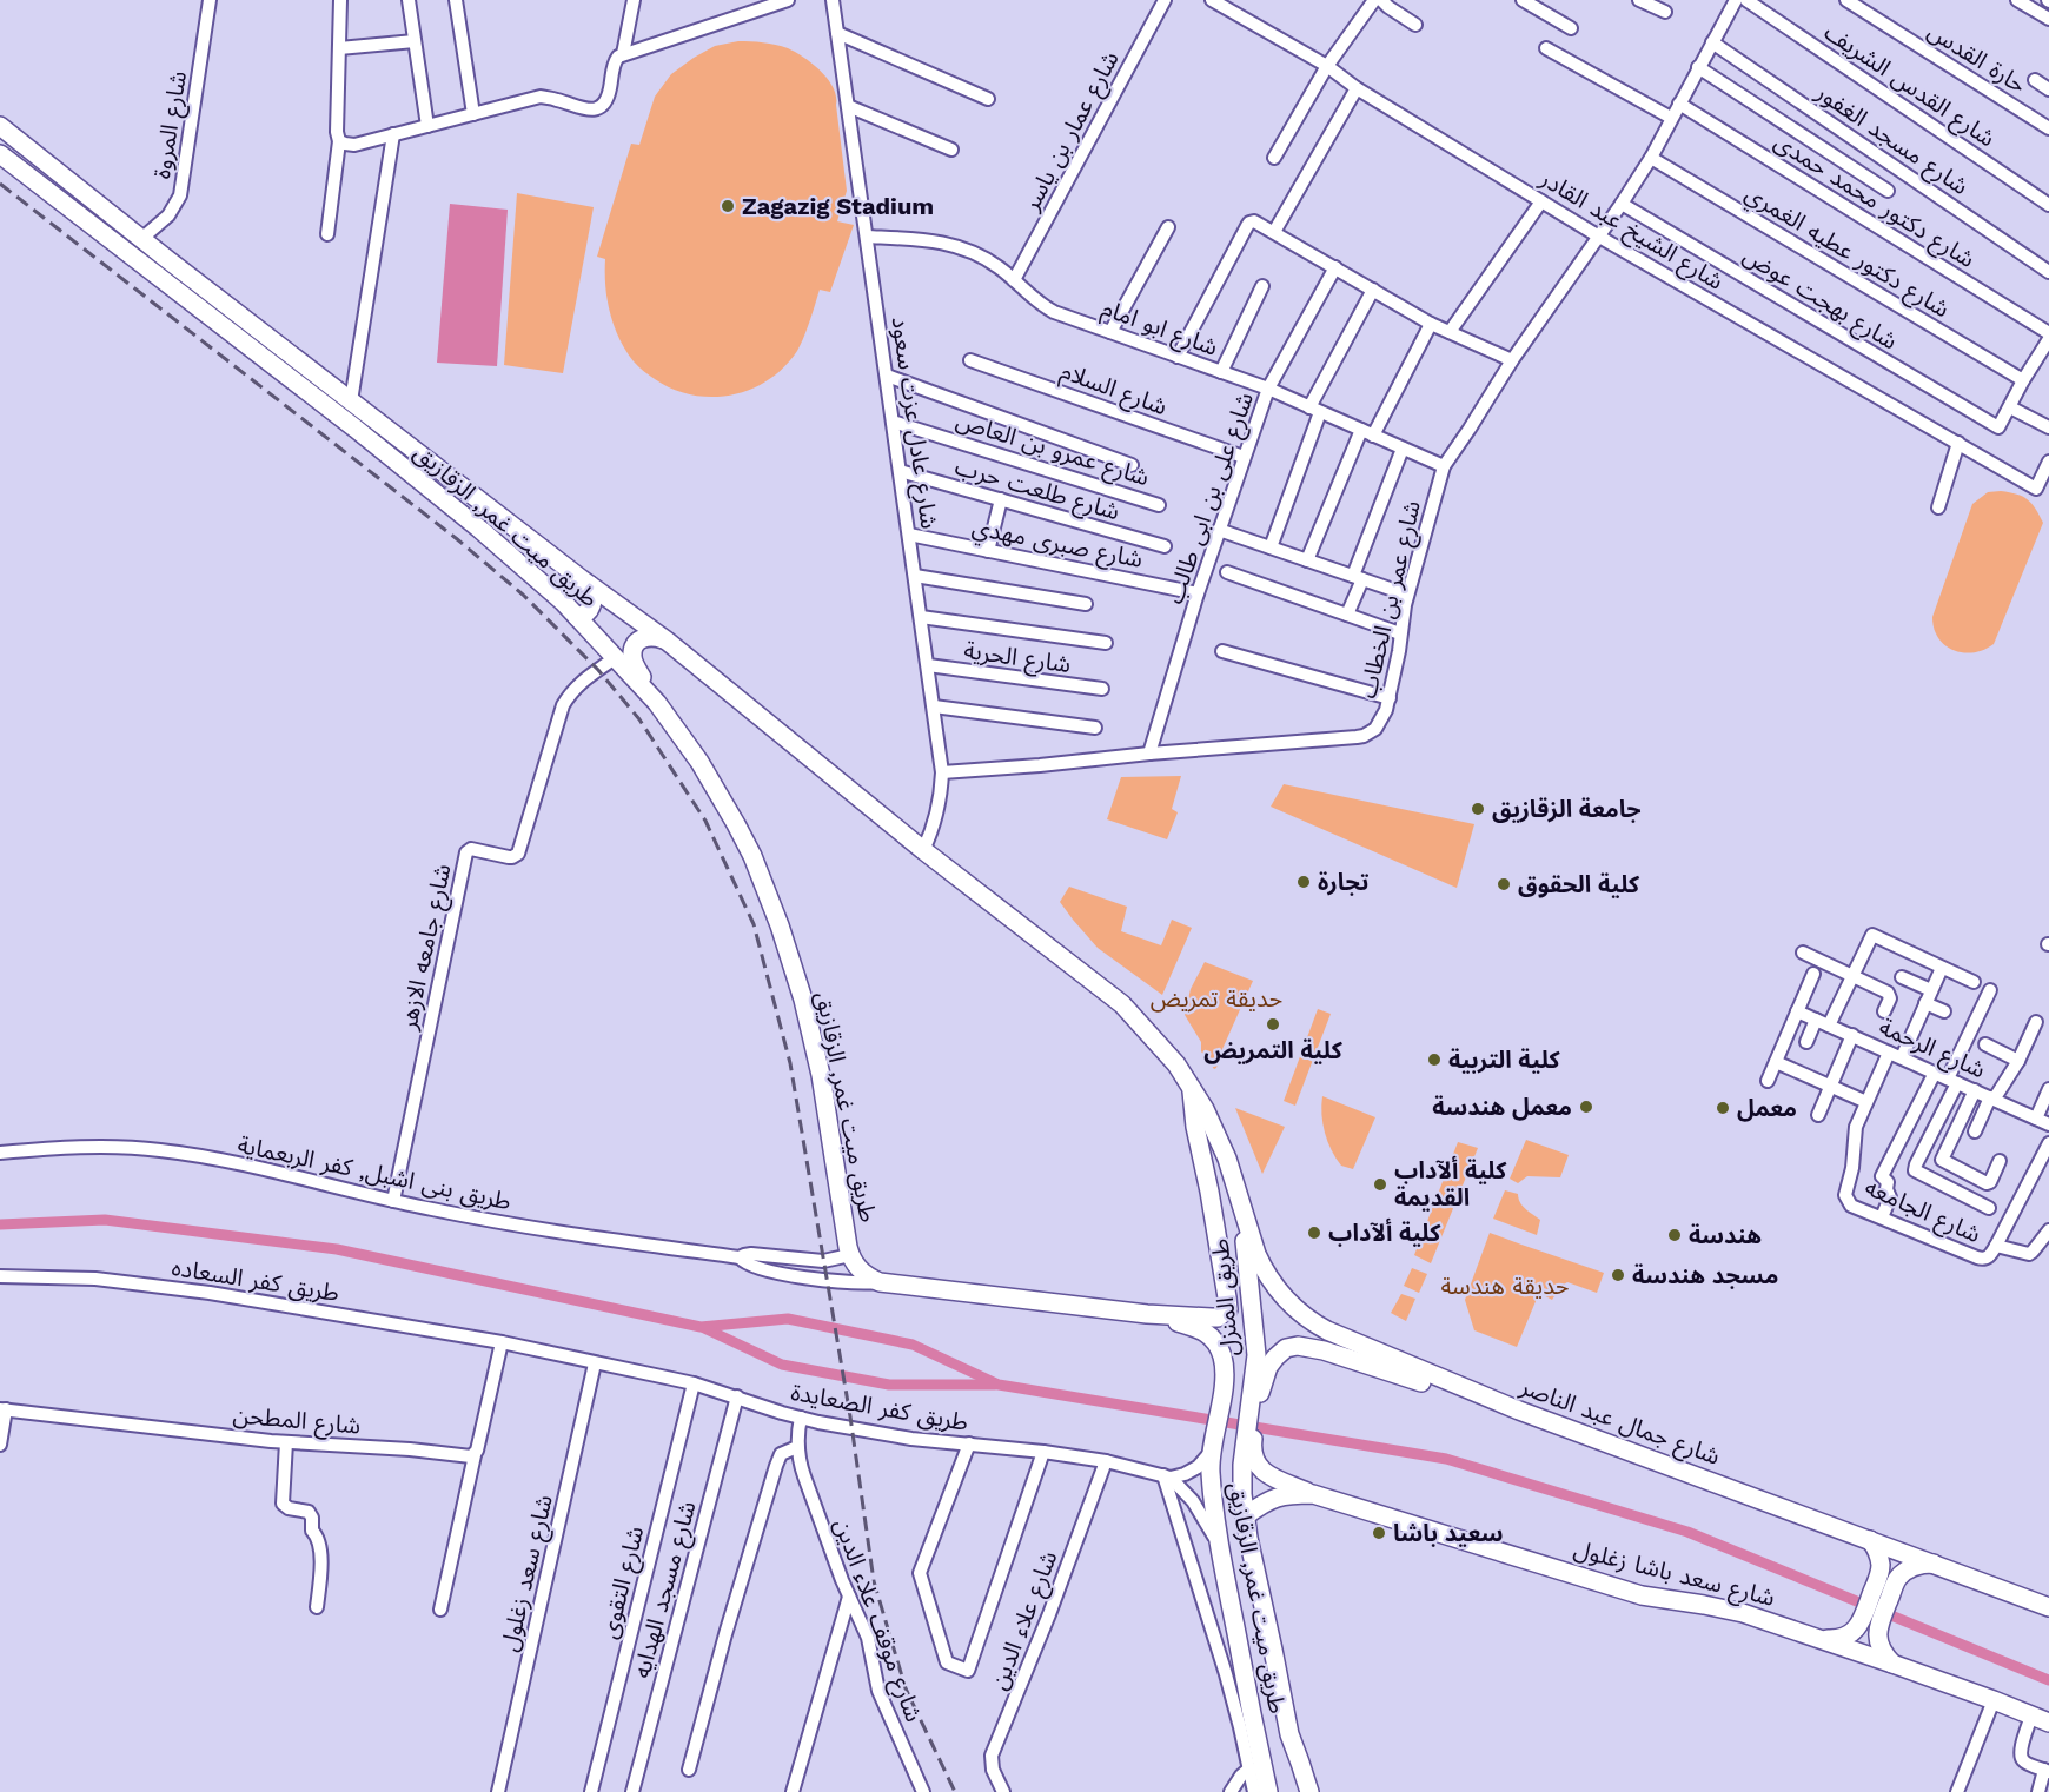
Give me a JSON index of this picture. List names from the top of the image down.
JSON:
{
  "streets": {
    "highway": [
      "طريق ميت غمر, الزقازيق",
      "طريق المنزل",
      "شارع جمال عبد الناصر",
      "شارع سعد باشا زغلول"
    ],
    "street": [
      "حارة القدس",
      "شارع القدس الشريف",
      "شارع المروة",
      "شارع عمار بن ياسر",
      "شارع مسجد الغفور",
      "شارع دكتور محمد حمدى",
      "شارع الشيخ عبد القادر",
      "شارع دكتور عطيه الغمري",
      "شارع بهجت عوض",
      "شارع ابو امام",
      "شارع السلام",
      "شارع عادل عزت سعود",
      "شارع عمرو بن العاص",
      "شارع طلعت حرب",
      "شارع على بن ابى طالب",
      "شارع صبرى مهدي",
      "شارع عمر بن الخطاب",
      "شارع الحرية",
      "شارع جامعه الازهر",
      "شارع الرحمة",
      "طريق بنى اشبل, كفر الربعماية",
      "شارع الجامعه",
      "طريق كفر السعاده",
      "طريق كفر الصعايدة",
      "شارع المطحن",
      "شارع سعد زغلول",
      "شارع التقوى",
      "شارع مسجد الهدايه",
      "شارع موقف علاء الدين",
      "شارع علاء الدين"
    ]
  },
  "crossings": [
    ["شارع المروة", "طريق ميت غمر, الزقازيق"],
    ["شارع عمار بن ياسر", "شارع ابو امام"],
    ["شارع مسجد الغفور", "شارع عمر بن الخطاب"],
    ["شارع دكتور محمد حمدى", "شارع عمر بن الخطاب"],
    ["شارع الشيخ عبد القادر", "شارع عمر بن الخطاب"],
    ["شارع دكتور عطيه الغمري", "شارع عمر بن الخطاب"],
    ["شارع بهجت عوض", "شارع عمر بن الخطاب"],
    ["شارع ابو امام", "شارع عادل عزت سعود"],
    ["شارع ابو امام", "شارع على بن ابى طالب"],
    ["شارع ابو امام", "شارع عمر بن الخطاب"],
    ["شارع السلام", "شارع على بن ابى طالب"],
    ["شارع عادل عزت سعود", "شارع عمرو بن العاص"],
    ["شارع عادل عزت سعود", "شارع طلعت حرب"],
    ["شارع عادل عزت سعود", "طريق ميت غمر, الزقازيق"],
    ["شارع عادل عزت سعود", "شارع صبرى مهدي"],
    ["شارع عادل عزت سعود", "شارع عمر بن الخطاب"],
    ["شارع عادل عزت سعود", "شارع الحرية"],
    ["شارع على بن ابى طالب", "شارع صبرى مهدي"],
    ["شارع على بن ابى طالب", "شارع عمر بن الخطاب"],
    ["طريق ميت غمر, الزقازيق", "شارع جامعه الازهر"],
    ["طريق ميت غمر, الزقازيق", "طريق المنزل"],
    ["طريق ميت غمر, الزقازيق", "شارع جمال عبد الناصر"],
    ["طريق ميت غمر, الزقازيق", "شارع سعد باشا زغلول"],
    ["شارع جامعه الازهر", "طريق بنى اشبل, كفر الربعماية"],
    ["طريق كفر السعاده", "طريق كفر الصعايدة"],
    ["طريق المنزل", "شارع جمال عبد الناصر"],
    ["طريق كفر الصعايدة", "شارع سعد زغلول"],
    ["طريق كفر الصعايدة", "شارع التقوى"],
    ["طريق كفر الصعايدة", "شارع مسجد الهدايه"],
    ["طريق كفر الصعايدة", "شارع موقف علاء الدين"],
    ["طريق كفر الصعايدة", "شارع علاء الدين"]
  ],
  "parks": ["حديقة تمريض", "حديقة هندسة"],
  "places": [
    "Zagazig Stadium",
    "جامعة الزقازيق",
    "تجارة",
    "كلية الحقوق",
    "كلية التمريض",
    "كلية التربية",
    "معمل هندسة",
    "معمل",
    "كلية ألآداب القديمة",
    "كلية ألآداب",
    "هندسة",
    "مسجد هندسة",
    "سعيد باشا"
  ]
}
